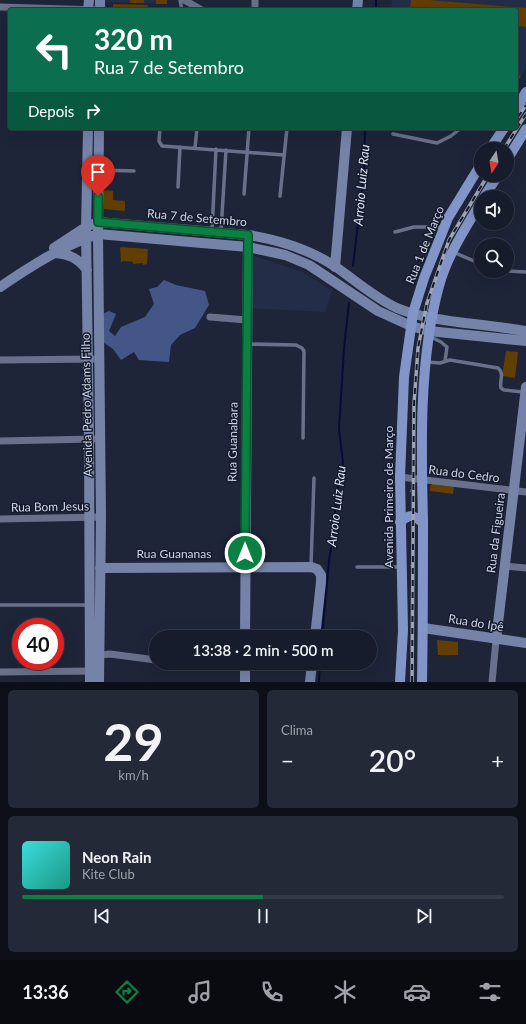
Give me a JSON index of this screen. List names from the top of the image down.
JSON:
{
  "streets": {
    "main road": [
      "Rua 7 de Setembro",
      "Rua 1 de Março",
      "Avenida Pedro Adams Filho",
      "Rua Guanabara",
      "Avenida Primeiro de Março",
      "Rua da Figueira",
      "Rua Guananas",
      "Rua do Ipê"
    ],
    "street": ["Rua do Cedro", "Rua Bom Jesus"]
  },
  "crossings": [
    ["Rua 7 de Setembro", "Rua 1 de Março"],
    ["Rua 7 de Setembro", "Avenida Pedro Adams Filho"],
    ["Rua 7 de Setembro", "Rua Guanabara"],
    ["Rua 7 de Setembro", "Avenida Primeiro de Março"],
    ["Rua 1 de Março", "Avenida Primeiro de Março"],
    ["Avenida Pedro Adams Filho", "Rua Bom Jesus"],
    ["Avenida Pedro Adams Filho", "Rua Guananas"],
    ["Rua Guanabara", "Rua Guananas"],
    ["Rua do Cedro", "Avenida Primeiro de Março"],
    ["Rua do Cedro", "Rua da Figueira"],
    ["Rua da Figueira", "Rua do Ipê"]
  ],
  "water": ["Arroio Luiz Rau"],
  "north": "bottom",
  "page": {
    "turn": ["320 m", "Rua 7 de Setembro"],
    "then": "Depois",
    "limit": "40",
    "trip": "13:38 · 2 min · 500 m",
    "tile": [
      ["29", "km/h"],
      "Clima"
    ],
    "heat": ["−", "20°", "+"],
    "song": ["Neon Rain", "Kite Club"],
    "tabs": "13:36"
  }
}
